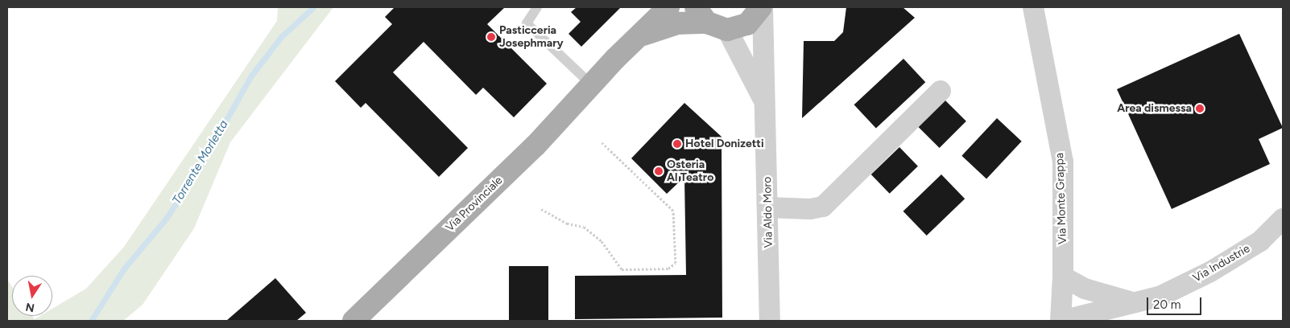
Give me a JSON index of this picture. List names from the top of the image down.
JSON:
{
  "streets": {
    "main road": ["Via Provinciale"],
    "street": ["Via Monte Grappa", "Via Aldo Moro", "Via Industrie"]
  },
  "crossings": [
    ["Via Monte Grappa", "Via Industrie"]
  ],
  "water": ["Torrente Morletta"],
  "places": [
    "Pasticceria Josephmary",
    "Area dismessa",
    "Hotel Donizetti",
    "Osteria Al Teatro"
  ],
  "scale_bar": "20 m",
  "north": "bottom"
}
